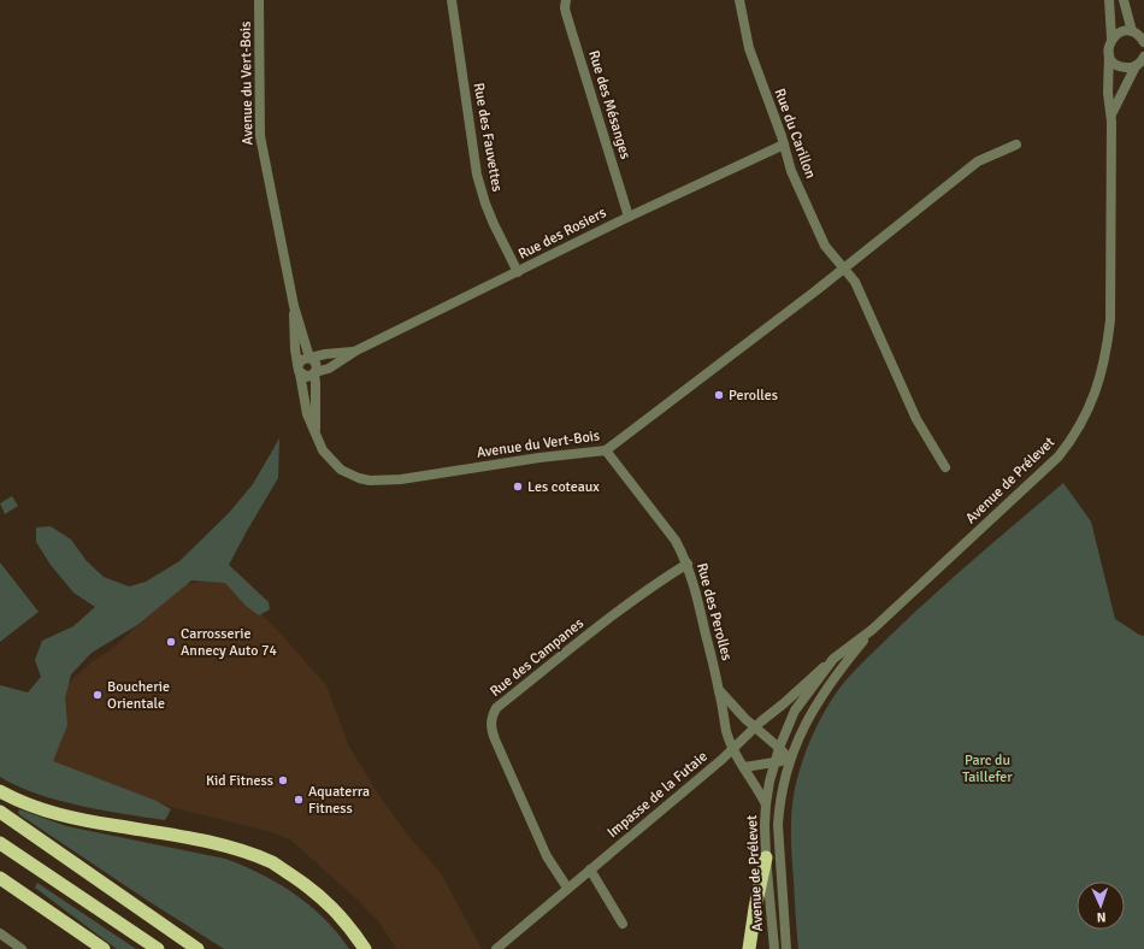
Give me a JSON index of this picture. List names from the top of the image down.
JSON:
{
  "streets": {
    "street": [
      "Avenue du Vert-Bois",
      "Rue des Mésanges",
      "Rue du Carillon",
      "Rue des Fauvettes",
      "Rue des Rosiers",
      "Avenue de Prélevet",
      "Rue des Perolles",
      "Rue des Campanes",
      "Impasse de la Futaie"
    ]
  },
  "crossings": [
    ["Avenue du Vert-Bois", "Rue du Carillon"],
    ["Avenue du Vert-Bois", "Rue des Rosiers"],
    ["Avenue du Vert-Bois", "Rue des Perolles"],
    ["Rue des Mésanges", "Rue des Rosiers"],
    ["Rue du Carillon", "Rue des Rosiers"],
    ["Rue des Fauvettes", "Rue des Rosiers"],
    ["Avenue de Prélevet", "Rue des Perolles"],
    ["Avenue de Prélevet", "Impasse de la Futaie"],
    ["Rue des Perolles", "Rue des Campanes"],
    ["Rue des Perolles", "Impasse de la Futaie"],
    ["Rue des Campanes", "Impasse de la Futaie"]
  ],
  "parks": ["Parc du Taillefer"],
  "places": [
    "Perolles",
    "Les coteaux",
    "Carrosserie Annecy Auto 74",
    "Boucherie Orientale",
    "Kid Fitness",
    "Aquaterra Fitness"
  ],
  "north": "bottom"
}
